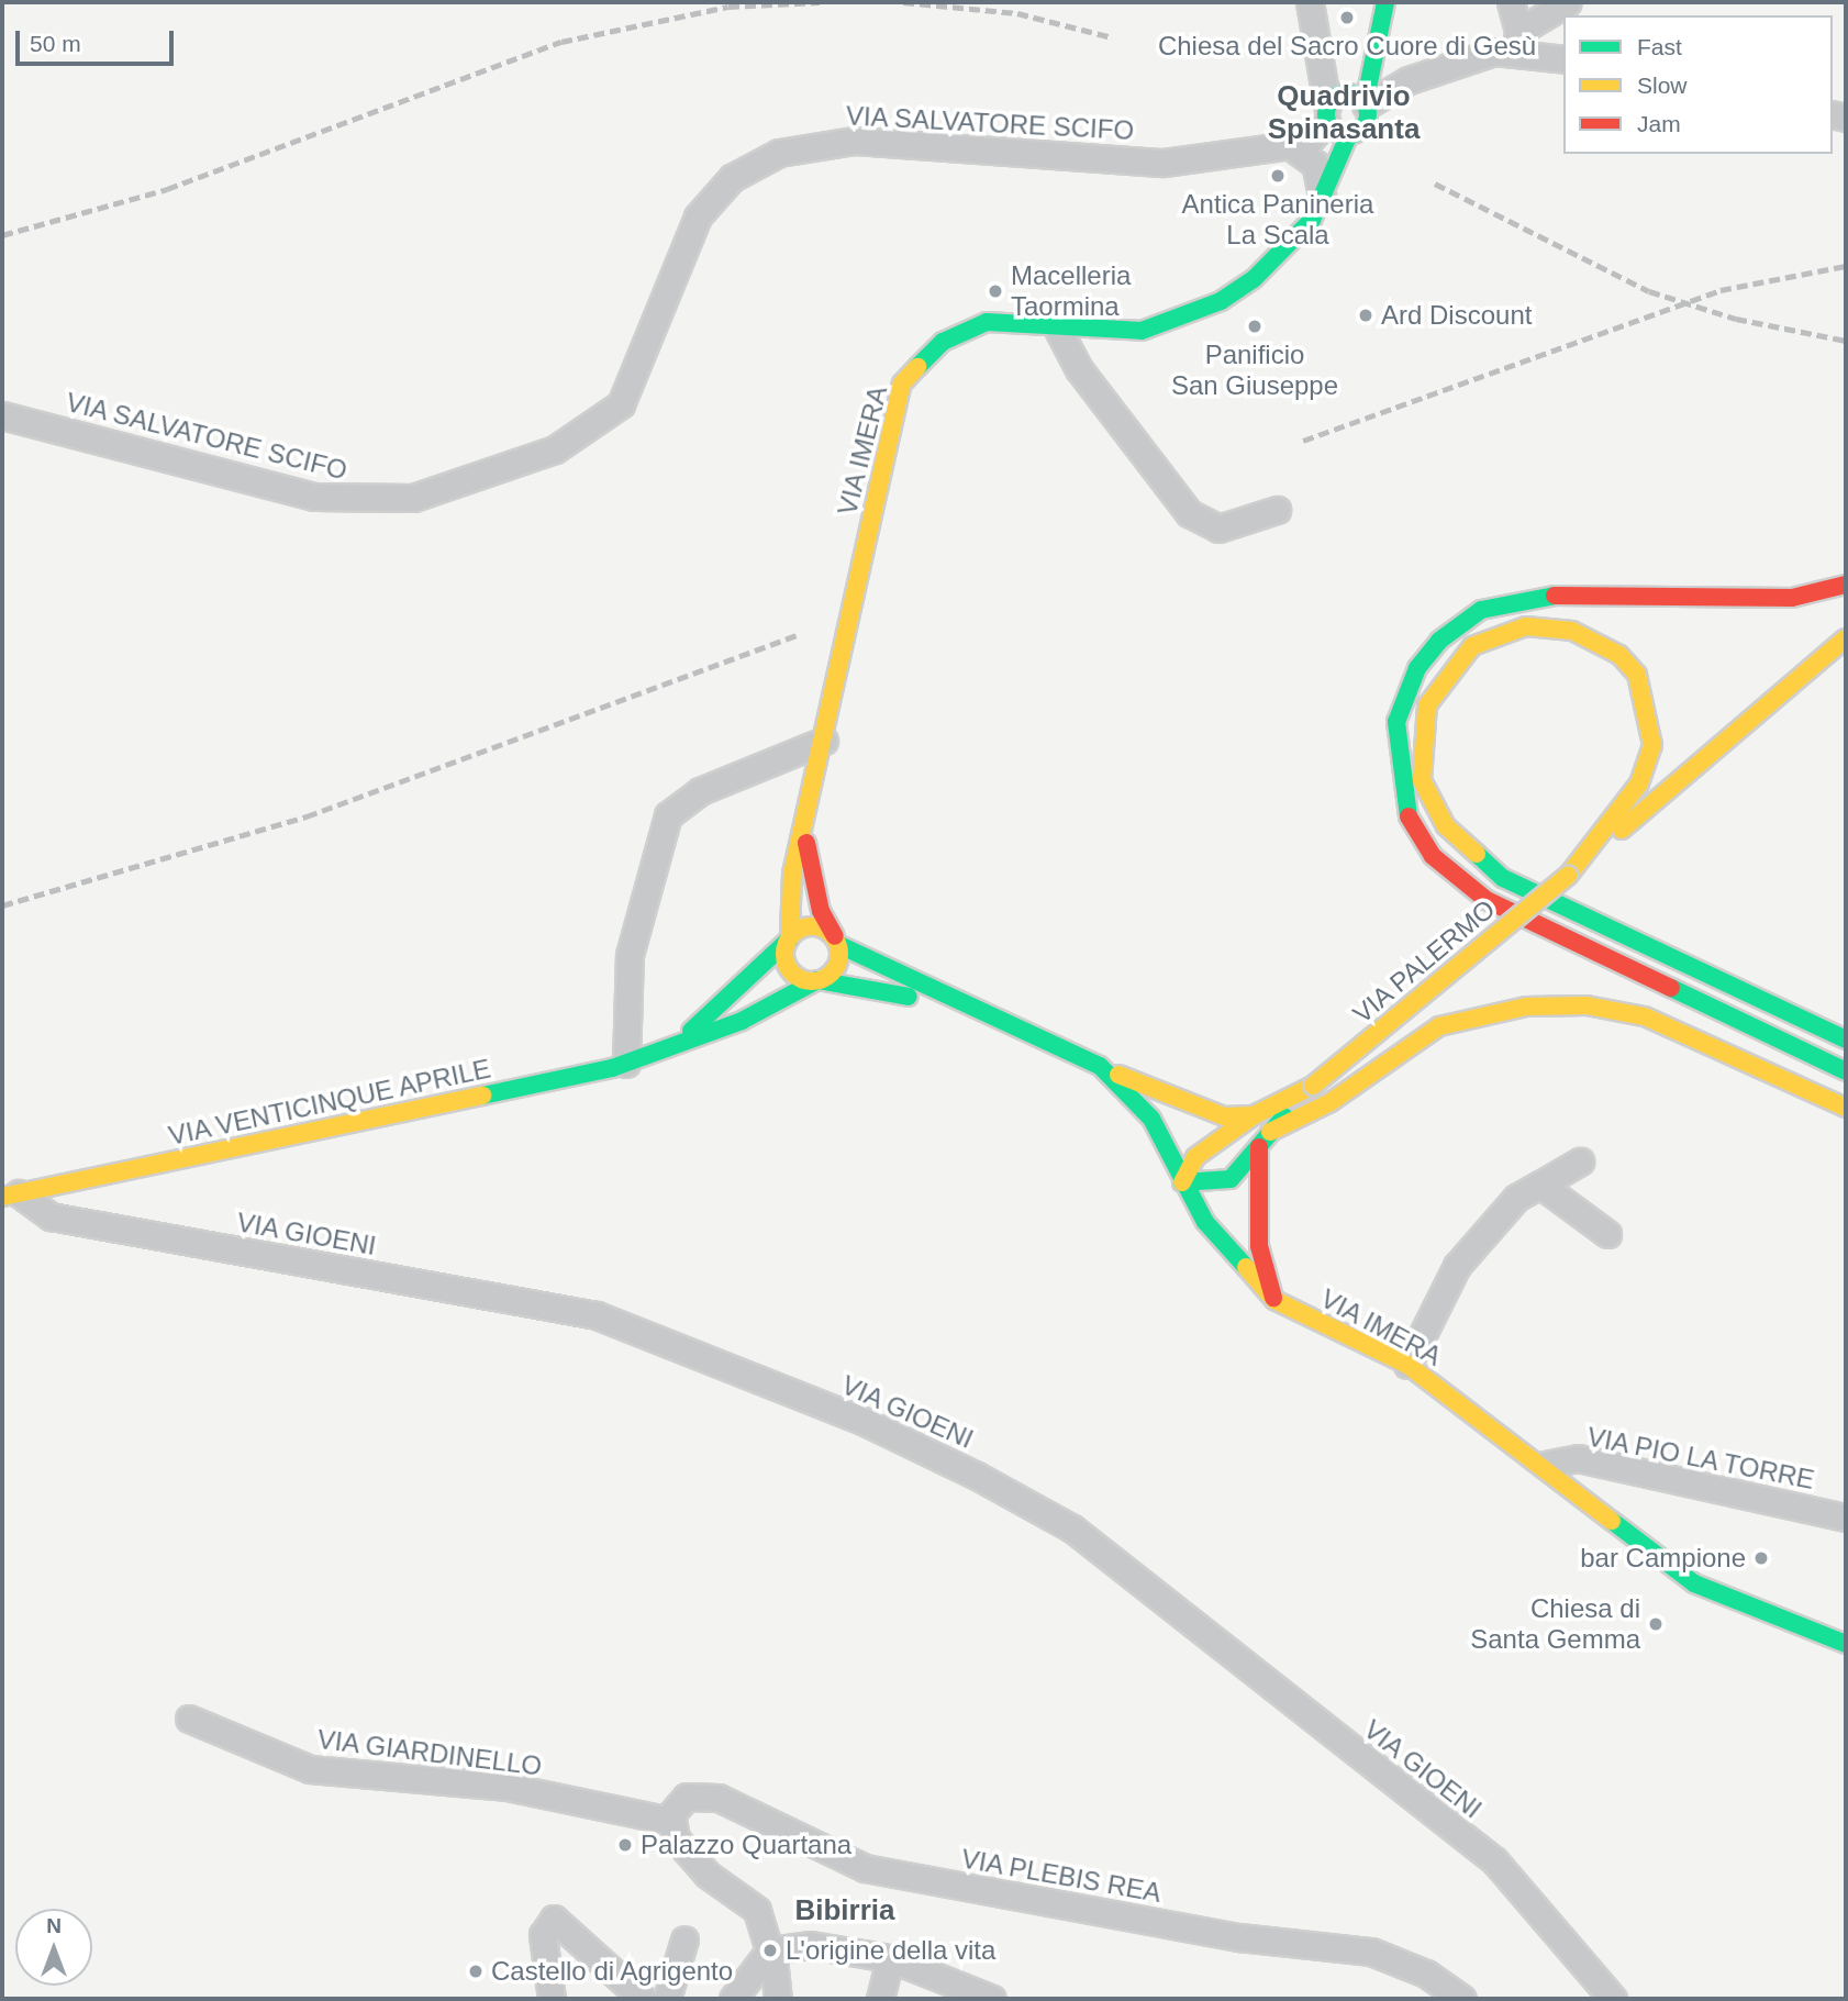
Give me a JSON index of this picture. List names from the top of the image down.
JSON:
{
  "streets": {
    "main road": ["VIA IMERA", "VIA PALERMO", "VIA VENTICINQUE APRILE"],
    "street": [
      "VIA SALVATORE SCIFO",
      "VIA GIOENI",
      "VIA PIO LA TORRE",
      "VIA GIARDINELLO",
      "VIA PLEBIS REA"
    ]
  },
  "crossings": [
    ["VIA SALVATORE SCIFO", "VIA IMERA"],
    ["VIA IMERA", "VIA VENTICINQUE APRILE"],
    ["VIA IMERA", "VIA PIO LA TORRE"],
    ["VIA VENTICINQUE APRILE", "VIA GIOENI"],
    ["VIA GIARDINELLO", "VIA PLEBIS REA"]
  ],
  "districts": ["Quadrivio Spinasanta", "Bibirria"],
  "places": [
    "Chiesa del Sacro Cuore di Gesù",
    "Antica Panineria La Scala",
    "Macelleria Taormina",
    "Ard Discount",
    "Panificio San Giuseppe",
    "bar Campione",
    "Chiesa di Santa Gemma",
    "Palazzo Quartana",
    "L'origine della vita",
    "Castello di Agrigento"
  ],
  "legend": ["Fast", "Slow", "Jam"],
  "scale_bar": "50 m",
  "north": "top"
}
